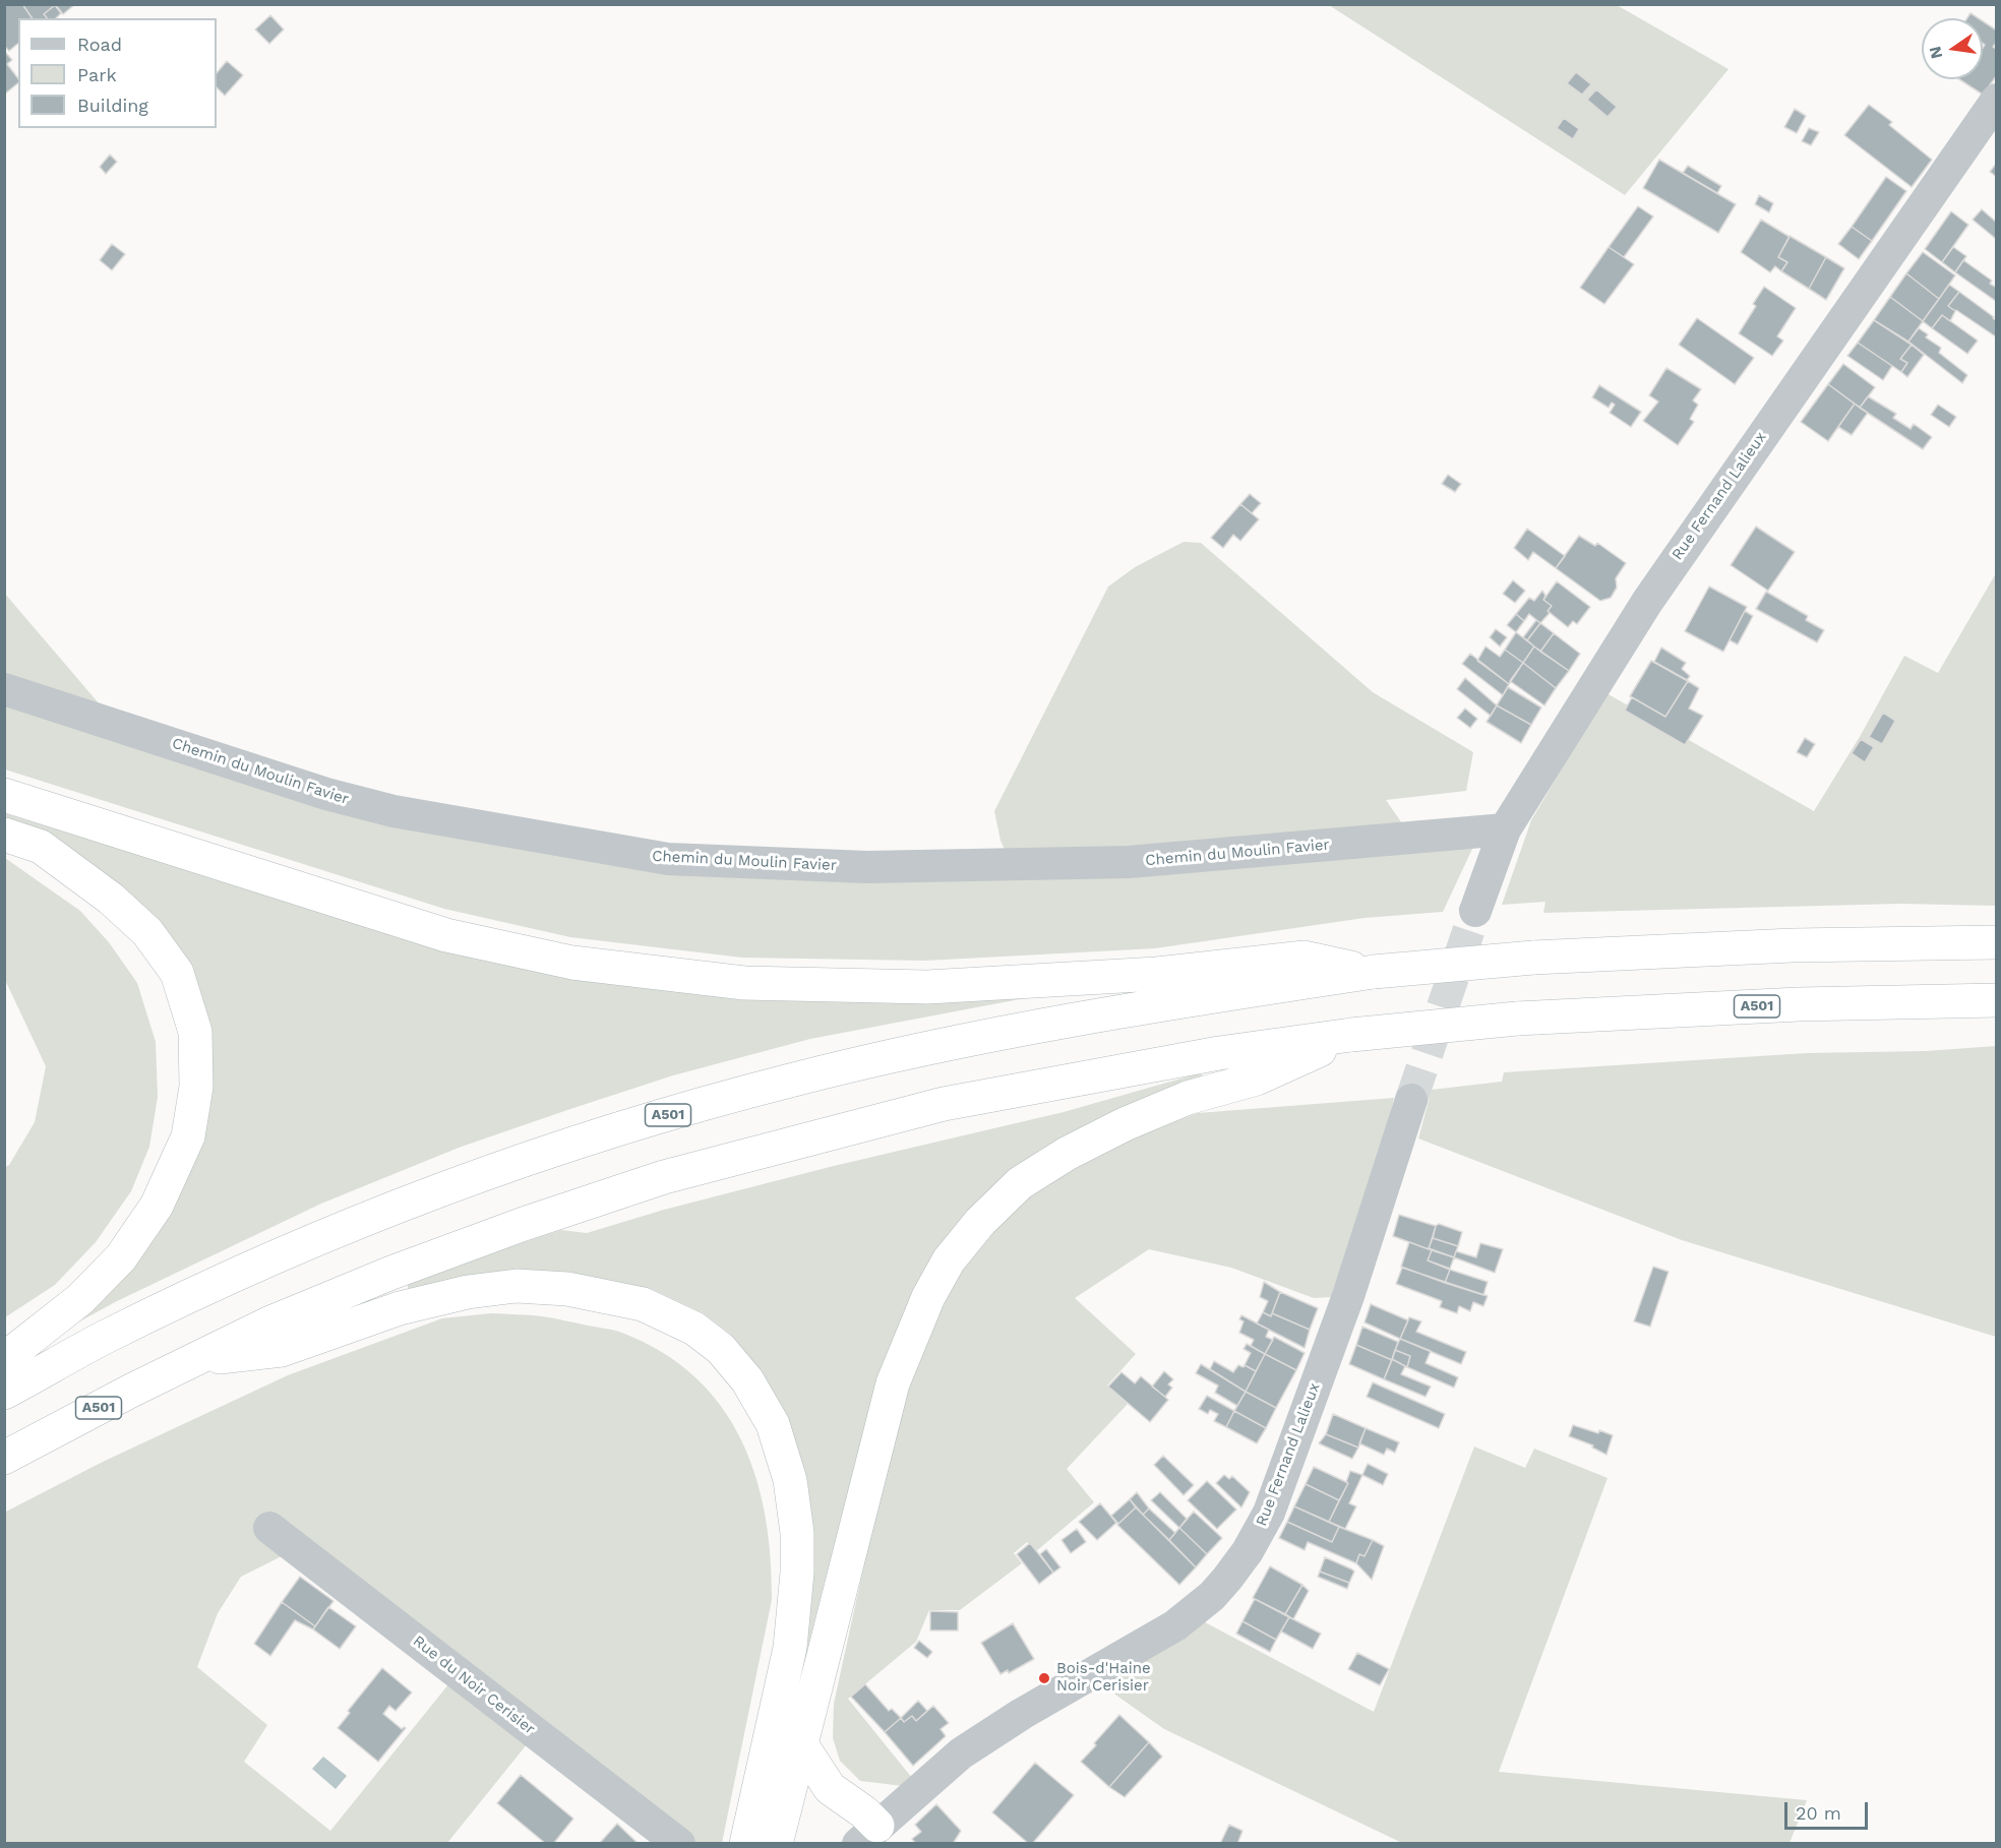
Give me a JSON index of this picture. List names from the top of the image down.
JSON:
{
  "streets": {
    "highway": ["A501"],
    "street": ["Rue Fernand Lalieux", "Chemin du Moulin Favier", "Rue du Noir Cerisier"]
  },
  "crossings": [
    ["Rue Fernand Lalieux", "Chemin du Moulin Favier"]
  ],
  "places": ["Bois-d'Haine Noir Cerisier"],
  "legend": ["Road", "Park", "Building"],
  "scale_bar": "20 m",
  "north": "left"
}
